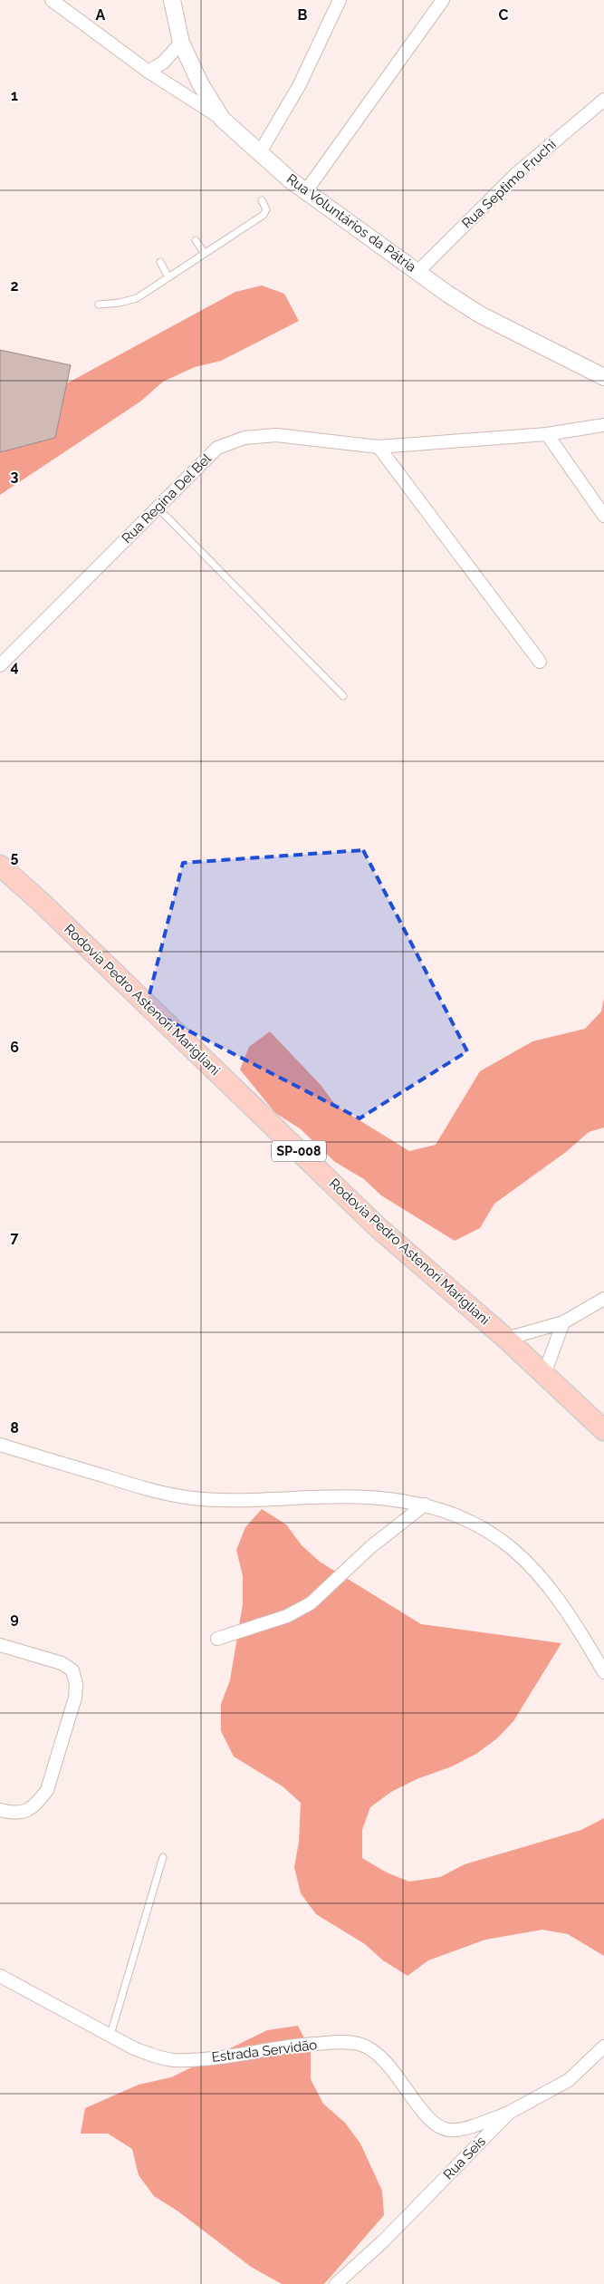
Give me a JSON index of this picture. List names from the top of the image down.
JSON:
{
  "streets": {
    "main road": ["Rodovia Pedro Astenori Marigliani", "SP-008"],
    "street": [
      "Rua Septimo Fruchi",
      "Rua Voluntários da Pátria",
      "Rua Regina Del Bel",
      "Estrada Servidão",
      "Rua Seis"
    ]
  },
  "crossings": [
    ["Rua Septimo Fruchi", "Rua Voluntários da Pátria"],
    ["Estrada Servidão", "Rua Seis"]
  ],
  "grid": {
    "columns": ["A", "B", "C"],
    "rows": [
      "1",
      "2",
      "3",
      "4",
      "5",
      "6",
      "7",
      "8",
      "9"
    ]
  }
}
